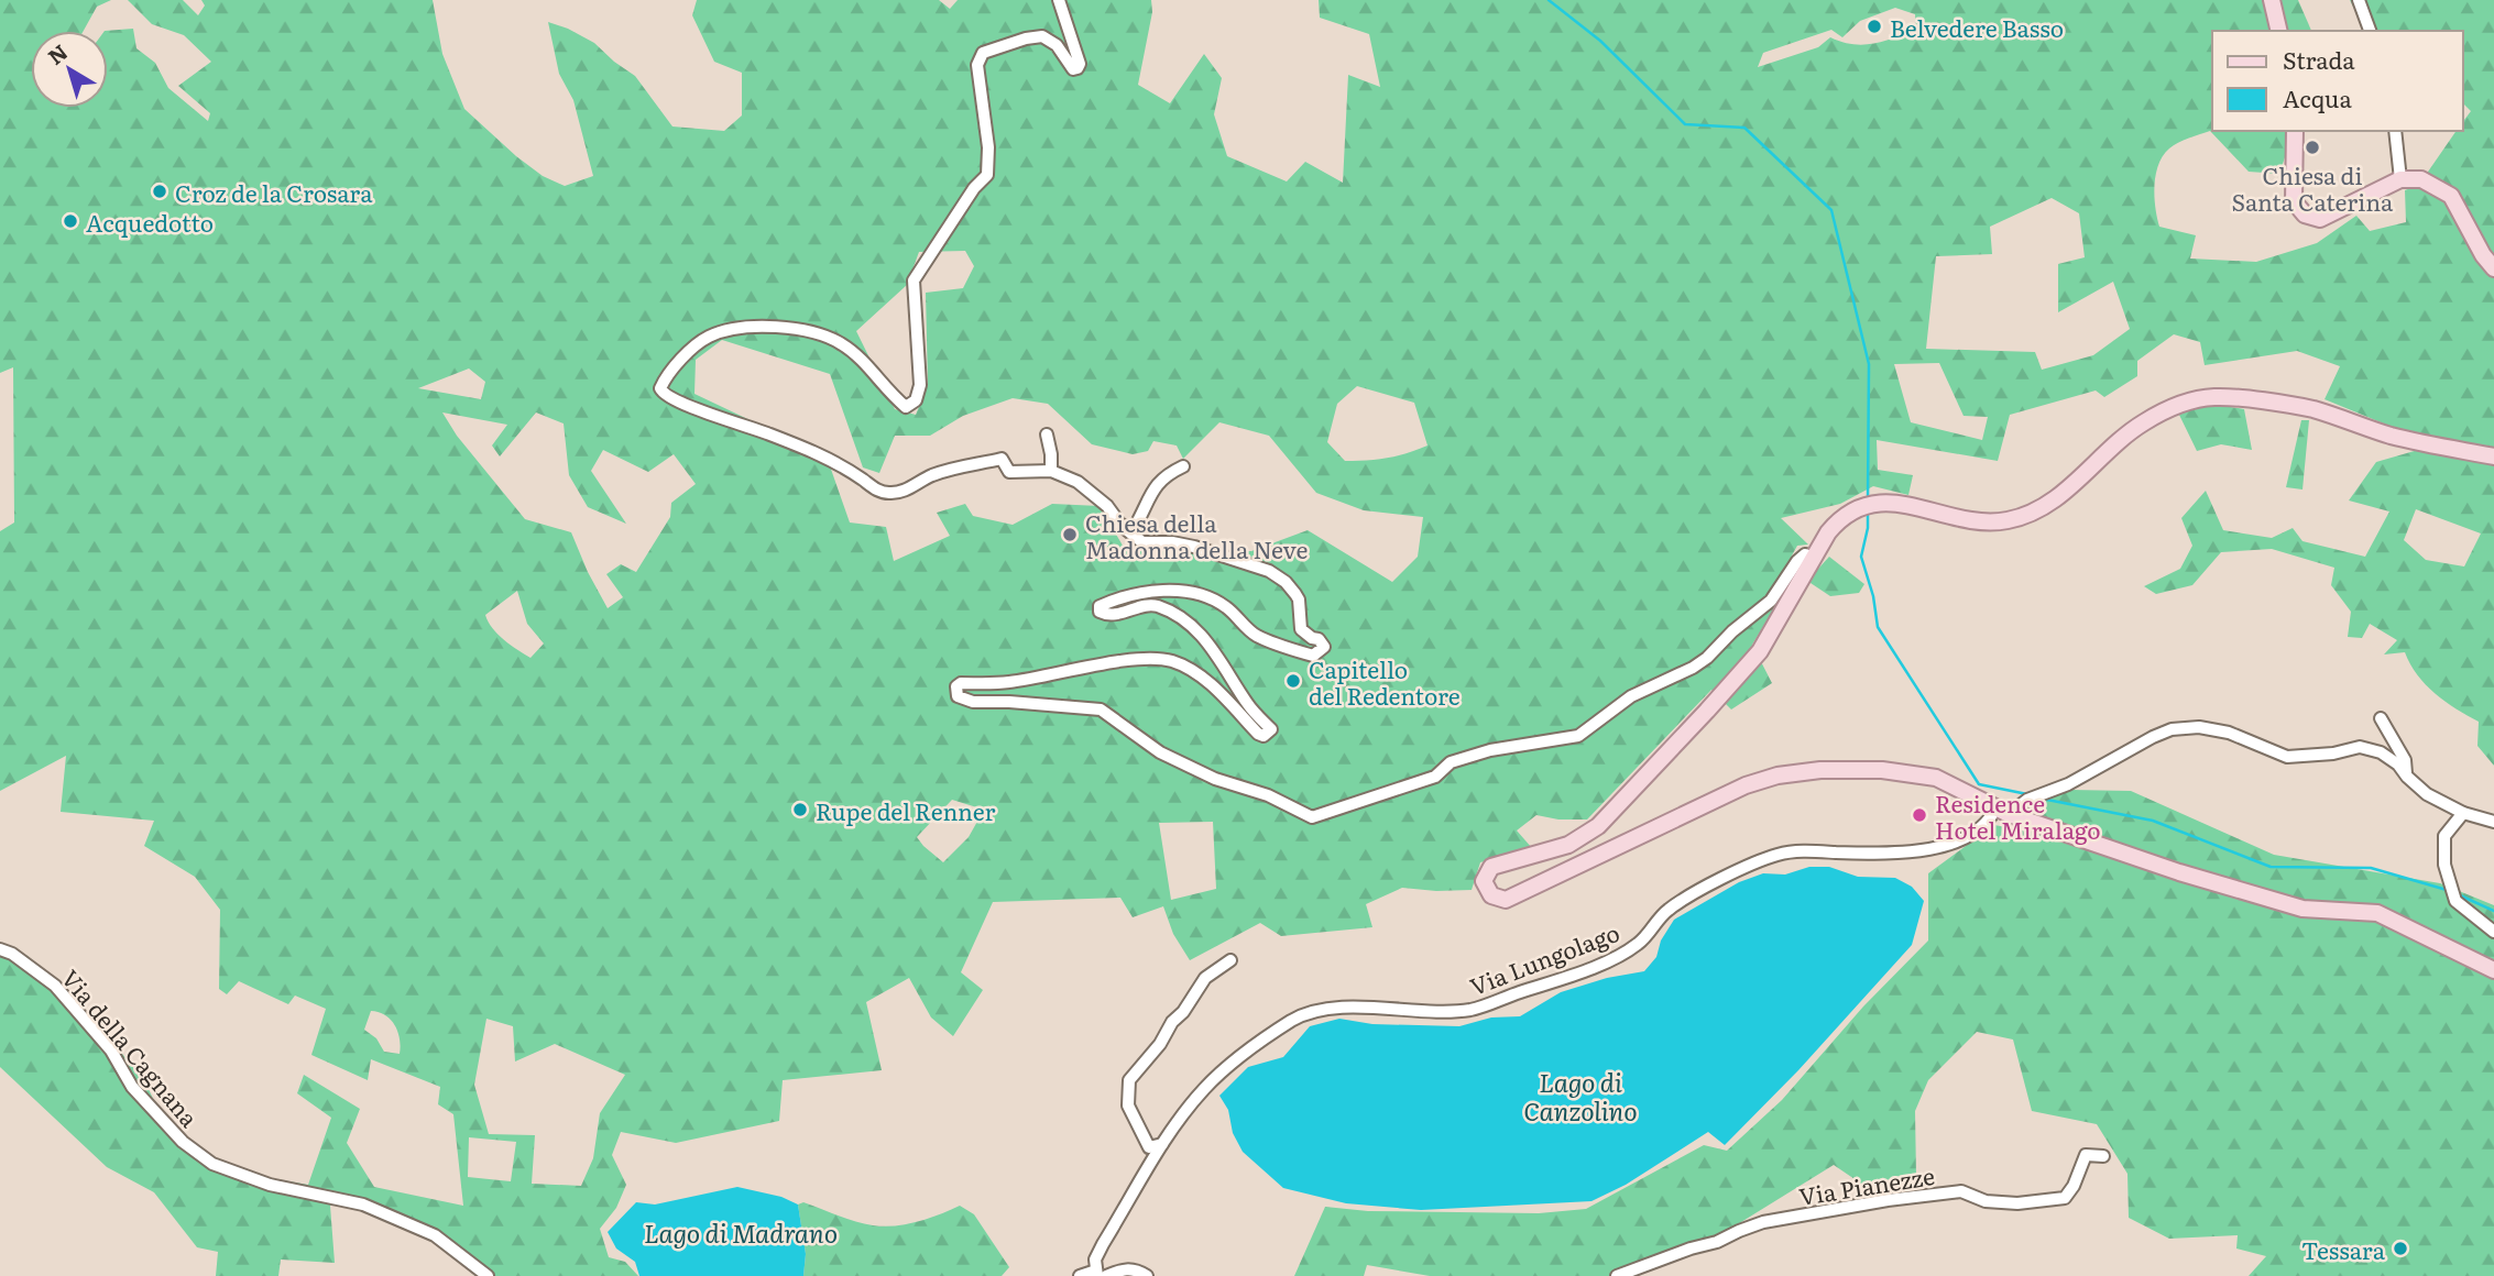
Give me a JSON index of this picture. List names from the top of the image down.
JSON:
{
  "streets": {
    "street": ["Via Lungolago", "Via della Cagnana", "Via Pianezze"]
  },
  "water": ["Lago di Canzolino", "Lago di Madrano"],
  "places": [
    "Belvedere Basso",
    "Chiesa di Santa Caterina",
    "Croz de la Crosara",
    "Acquedotto",
    "Chiesa della Madonna della Neve",
    "Capitello del Redentore",
    "Rupe del Renner",
    "Residence Hotel Miralago",
    "Tessara"
  ],
  "legend": ["Strada", "Acqua"],
  "north": "top left"
}
